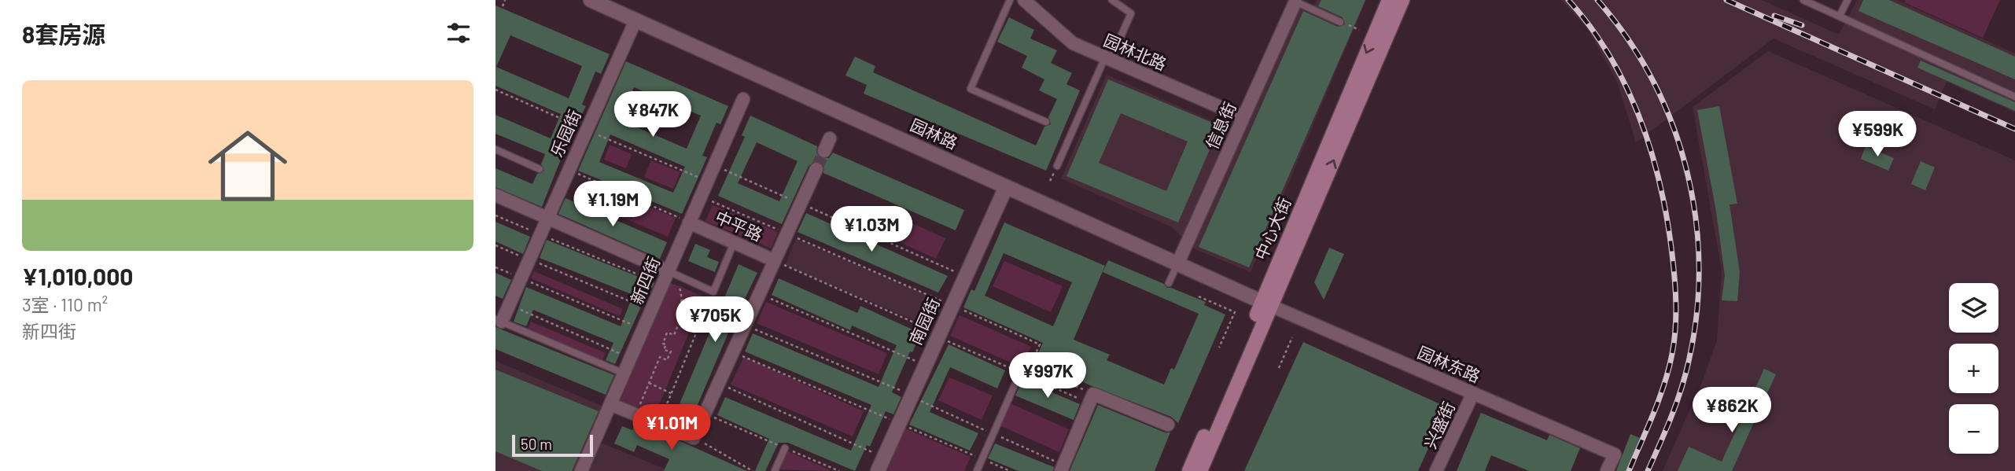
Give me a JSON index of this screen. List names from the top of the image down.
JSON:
{
  "streets": {
    "main road": ["中心大街"],
    "street": [
      "园林北路",
      "信息街",
      "乐园街",
      "园林路",
      "中平路",
      "新四街",
      "南园街",
      "园林东路",
      "兴盛街"
    ]
  },
  "crossings": [
    ["园林北路", "信息街"],
    ["信息街", "园林路"],
    ["乐园街", "园林路"],
    ["园林路", "中心大街"],
    ["园林路", "南园街"],
    ["园林路", "园林东路"],
    ["中平路", "新四街"],
    ["中心大街", "园林东路"],
    ["园林东路", "兴盛街"]
  ],
  "scale_bar": "50 m",
  "page": {
    "heading": "8套房源",
    "list": [
      {
        "name": "¥1,010,000",
        "note": "3室 · 110 m² · 新四街"
      }
    ],
    "price": [
      "¥847K",
      "¥599K",
      "¥1.19M",
      "¥1.03M",
      "¥705K",
      "¥997K",
      "¥862K",
      "¥1.01M"
    ],
    "map_buttons": ["+", "−"],
    "scale": "50 m"
  }
}
